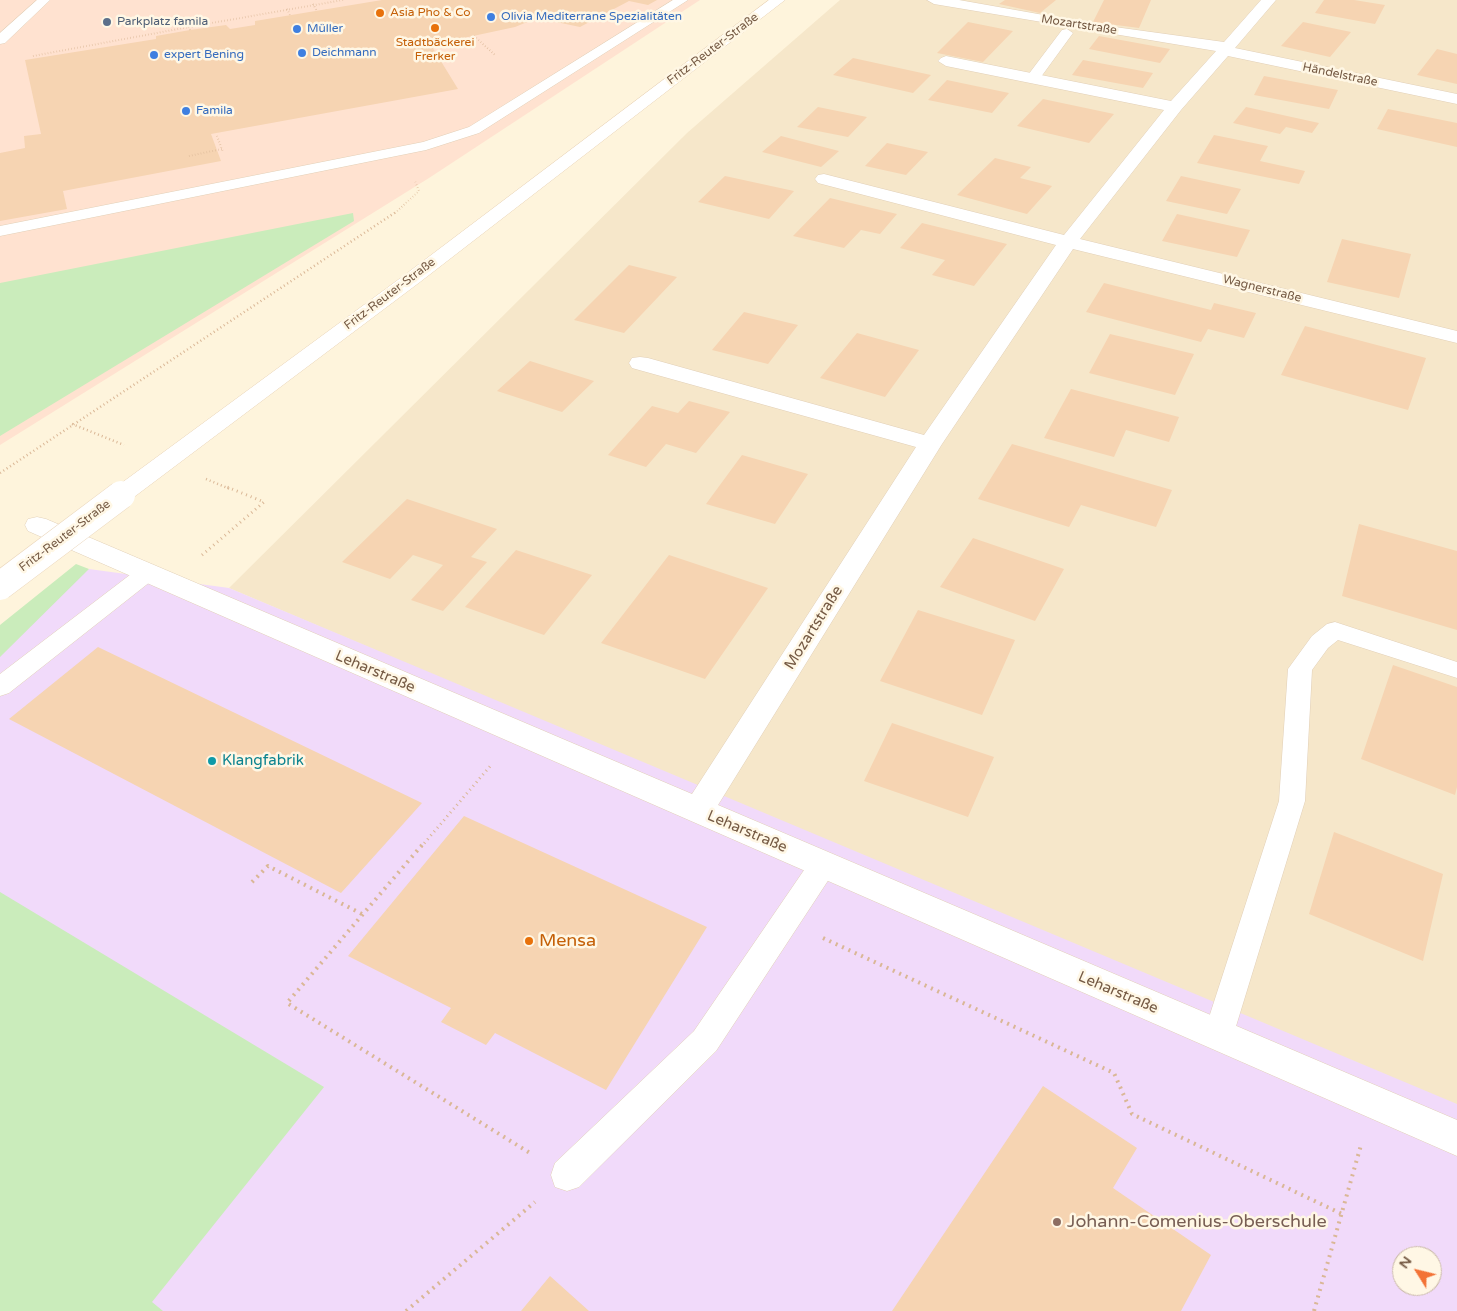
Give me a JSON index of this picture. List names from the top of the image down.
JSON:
{
  "streets": {
    "street": [
      "Mozartstraße",
      "Fritz-Reuter-Straße",
      "Händelstraße",
      "Wagnerstraße",
      "Leharstraße"
    ]
  },
  "crossings": [
    ["Mozartstraße", "Händelstraße"],
    ["Mozartstraße", "Wagnerstraße"],
    ["Mozartstraße", "Leharstraße"]
  ],
  "places": [
    "Asia Pho & Co",
    "Olivia Mediterrane Spezialitäten",
    "Parkplatz famila",
    "Stadtbäckerei Frerker",
    "Müller",
    "Deichmann",
    "expert Bening",
    "Famila",
    "Klangfabrik",
    "Mensa",
    "Johann-Comenius-Oberschule"
  ],
  "north": "top left"
}
